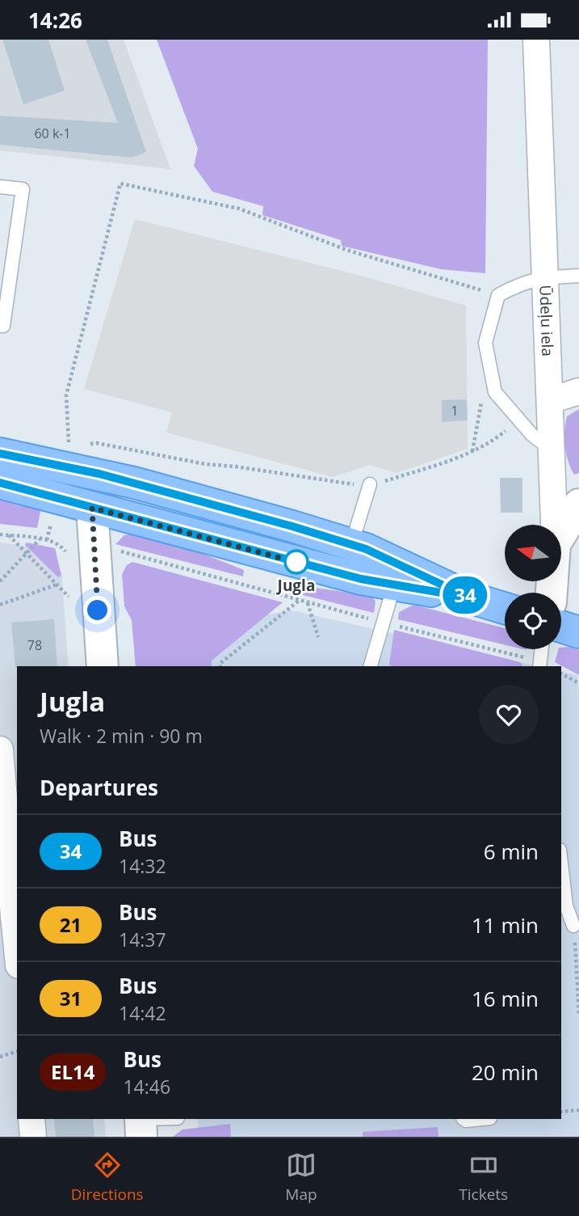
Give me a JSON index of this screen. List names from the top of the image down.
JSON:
{
  "streets": {
    "street": ["Ūdeļu iela"]
  },
  "places": ["Jugla"],
  "lines": ["bus line 34"],
  "house_numbers": ["60 k-1", "1", "78"],
  "north": "left",
  "page": {
    "status": "14:26",
    "on_map": "34",
    "heading": [
      ["Jugla", "Walk · 2 min · 90 m"],
      "Departures"
    ],
    "list": [
      {
        "mark": "34",
        "name": "Bus",
        "note": "14:32",
        "value": "6 min"
      },
      {
        "mark": "21",
        "name": "Bus",
        "note": "14:37",
        "value": "11 min"
      },
      {
        "mark": "31",
        "name": "Bus",
        "note": "14:42",
        "value": "16 min"
      },
      {
        "mark": "EL14",
        "name": "Bus",
        "note": "14:46",
        "value": "20 min"
      }
    ],
    "tabs": ["Directions", "Map", "Tickets"]
  }
}
